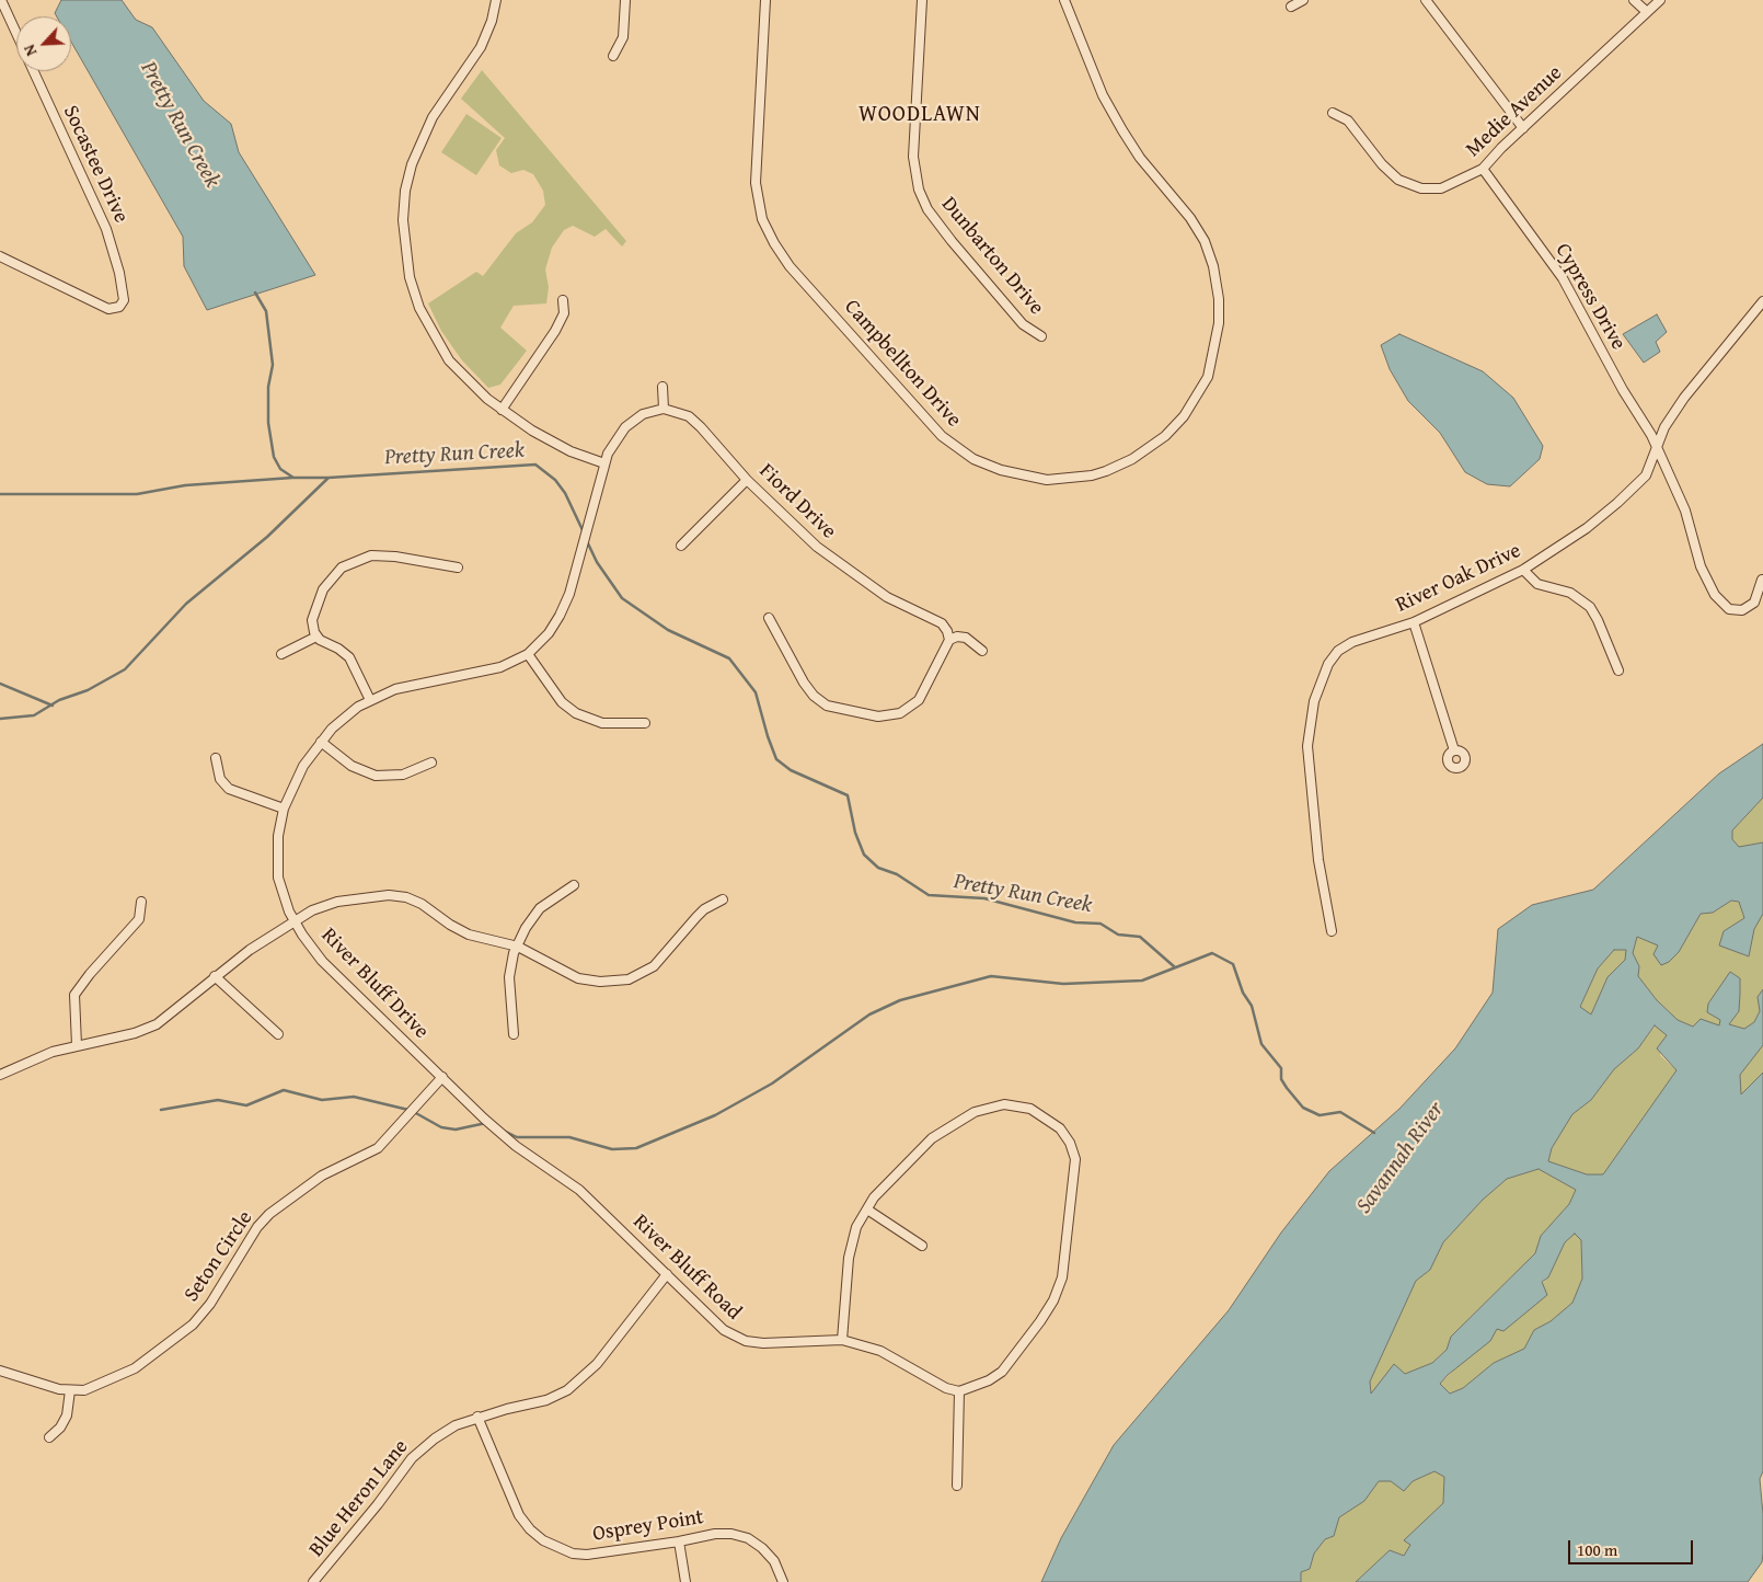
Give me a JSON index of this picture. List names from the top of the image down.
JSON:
{
  "streets": {
    "street": [
      "Medie Avenue",
      "Socastee Drive",
      "Dunbarton Drive",
      "Cypress Drive",
      "Campbellton Drive",
      "Fiord Drive",
      "River Oak Drive",
      "River Bluff Drive",
      "Seton Circle",
      "River Bluff Road",
      "Blue Heron Lane",
      "Osprey Point"
    ]
  },
  "crossings": [
    ["Medie Avenue", "Cypress Drive"],
    ["Cypress Drive", "River Oak Drive"],
    ["River Bluff Drive", "Seton Circle"],
    ["River Bluff Drive", "River Bluff Road"],
    ["River Bluff Road", "Blue Heron Lane"],
    ["Blue Heron Lane", "Osprey Point"]
  ],
  "districts": ["WOODLAWN"],
  "water": ["Pretty Run Creek", "Savannah River"],
  "scale_bar": "100 m",
  "north": "bottom left"
}
